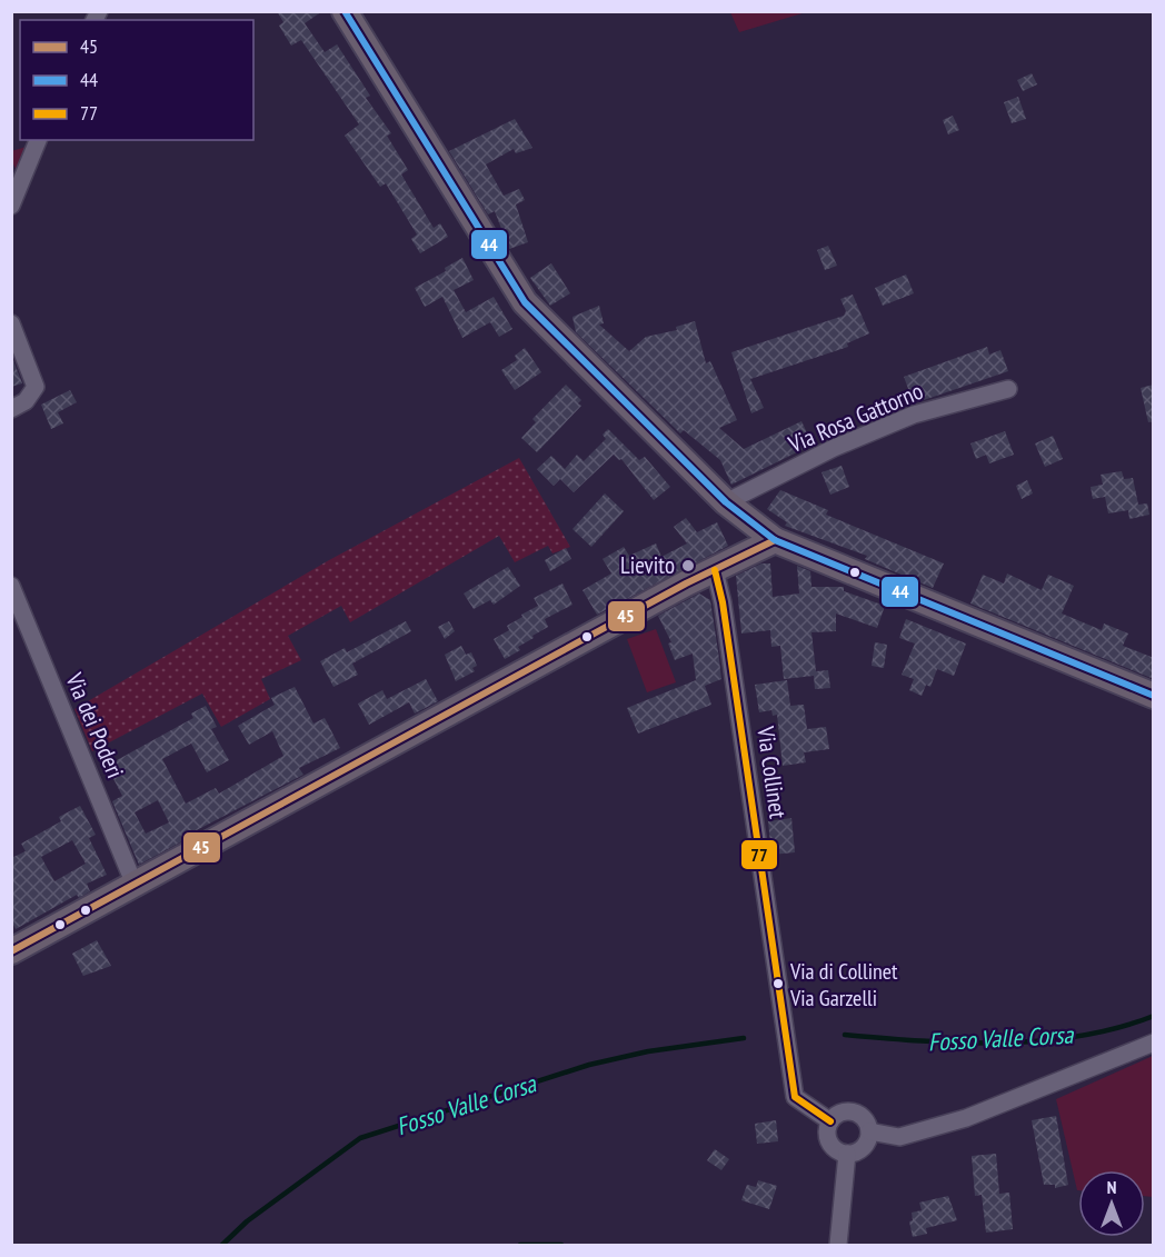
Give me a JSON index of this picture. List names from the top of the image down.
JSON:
{
  "streets": {
    "street": ["Via Rosa Gattorno", "Via dei Poderi", "Via Collinet"]
  },
  "water": ["Fosso Valle Corsa"],
  "places": ["Lievito", "Via di Collinet Via Garzelli"],
  "lines": ["transit line 44", "transit line 45", "transit line 77"],
  "legend": ["45", "44", "77"],
  "north": "top"
}
